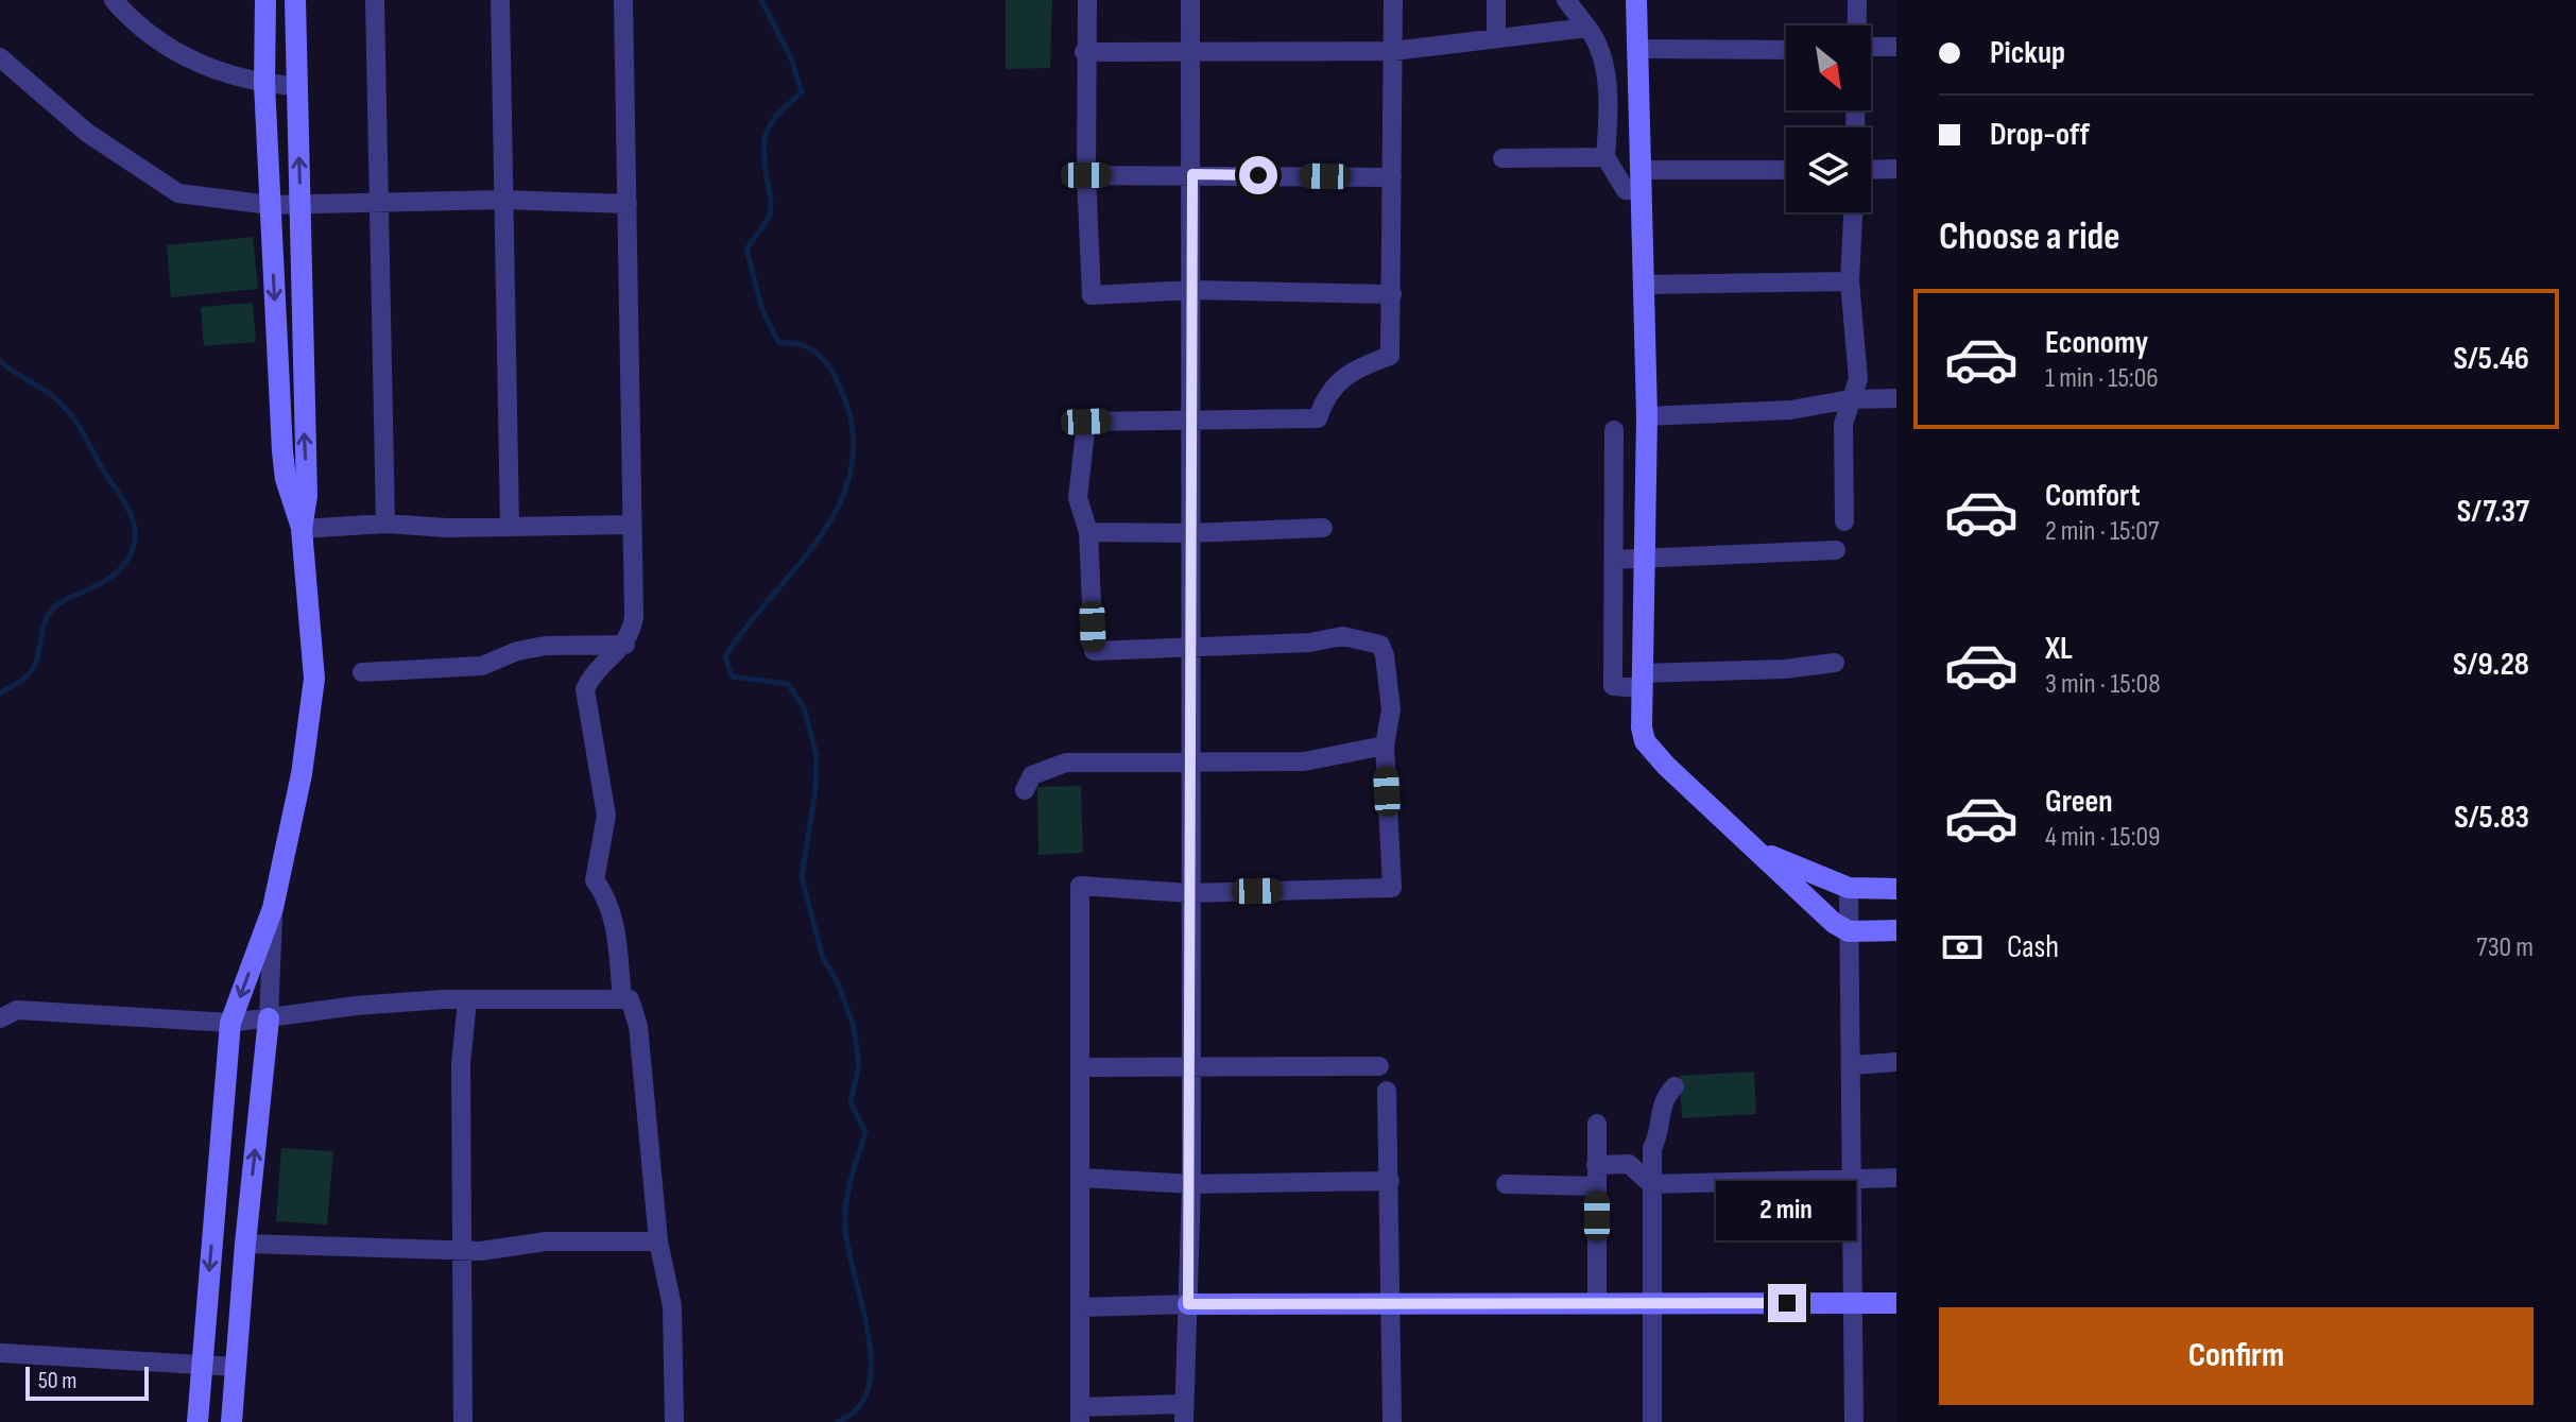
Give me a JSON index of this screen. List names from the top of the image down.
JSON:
{
  "scale_bar": "50 m",
  "north": "bottom right",
  "page": {
    "banner": ["Pickup", "Drop-off"],
    "heading": "Choose a ride",
    "list": [
      {
        "name": "Economy",
        "note": "1 min · 15:06",
        "value": "S/5.46"
      },
      {
        "name": "Comfort",
        "note": "2 min · 15:07",
        "value": "S/7.37"
      },
      {
        "name": "XL",
        "note": "3 min · 15:08",
        "value": "S/9.28"
      },
      {
        "name": "Green",
        "note": "4 min · 15:09",
        "value": "S/5.83"
      }
    ],
    "pay": ["Cash", "730 m"],
    "bubble": "2 min",
    "buttons": "Confirm",
    "scale": "50 m"
  }
}
